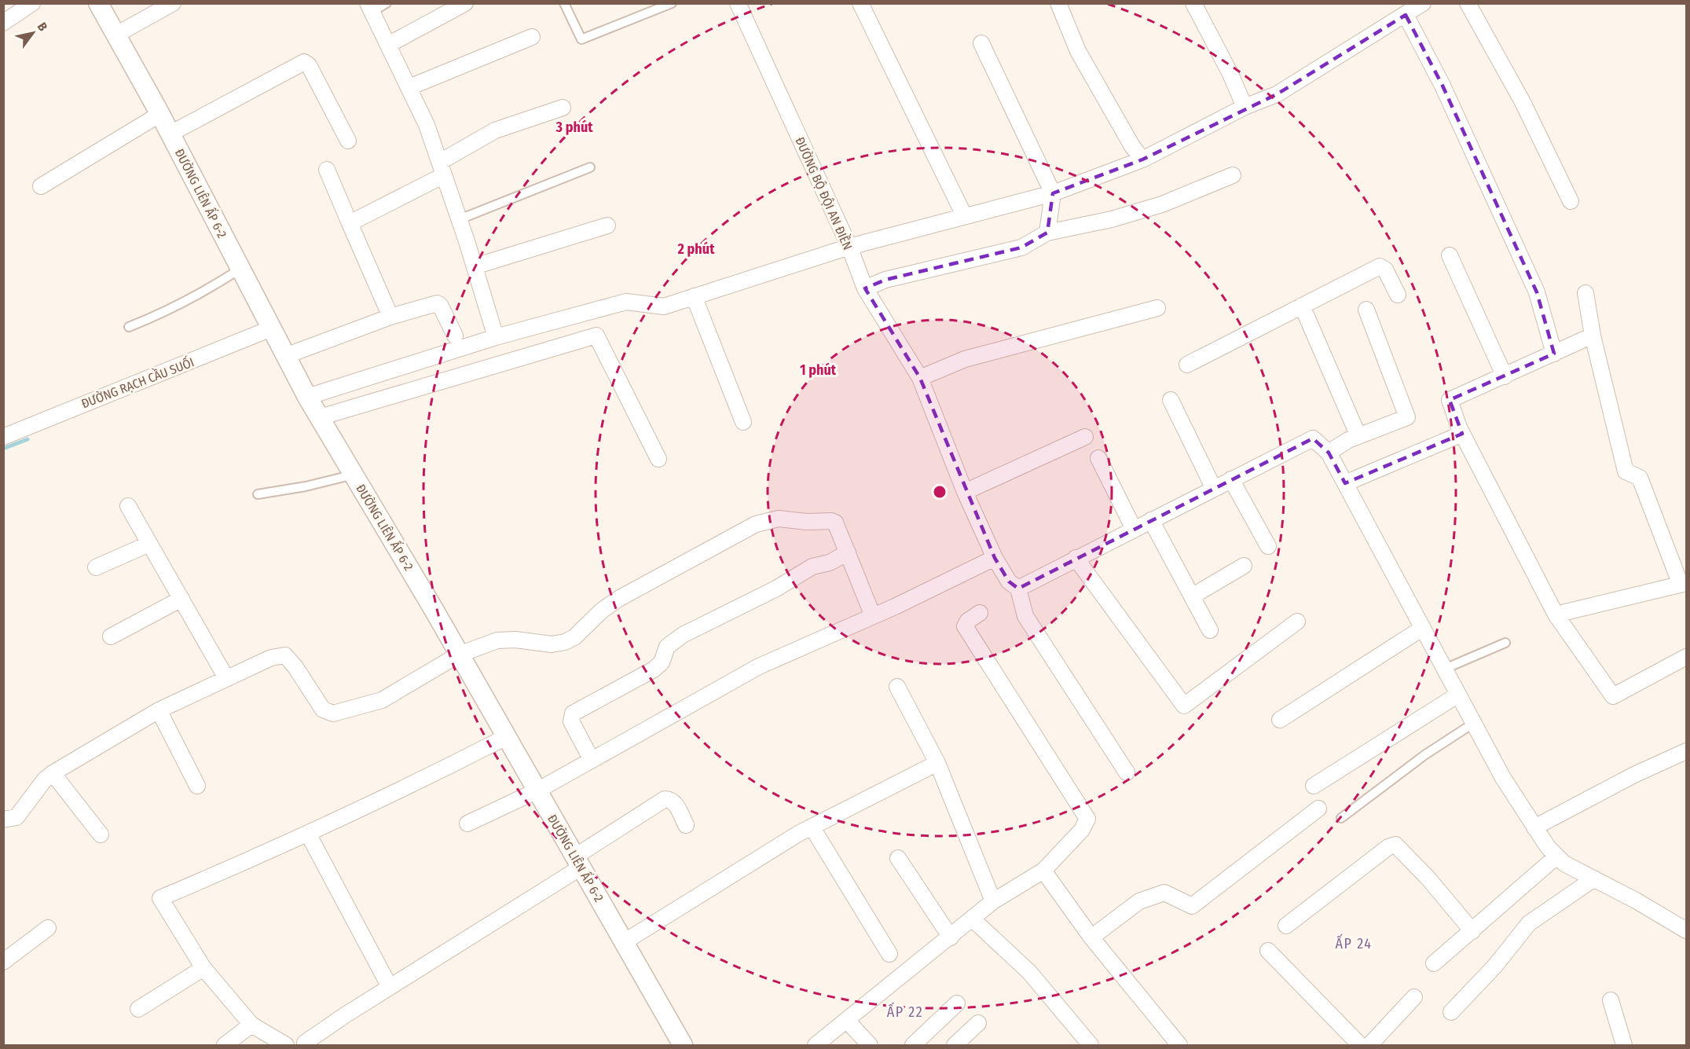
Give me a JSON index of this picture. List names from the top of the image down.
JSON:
{
  "streets": {
    "street": ["ĐƯỜNG LIÊN ẤP 6-2", "ĐƯỜNG BỘ ĐỘI AN ĐIỀN", "ĐƯỜNG RẠCH CẦU SUỐI"]
  },
  "crossings": [
    ["ĐƯỜNG LIÊN ẤP 6-2", "ĐƯỜNG RẠCH CẦU SUỐI"]
  ],
  "districts": ["ẤP 24", "ẤP 22"],
  "north": "top right",
  "rings": ["3 phút", "2 phút", "1 phút"]
}
